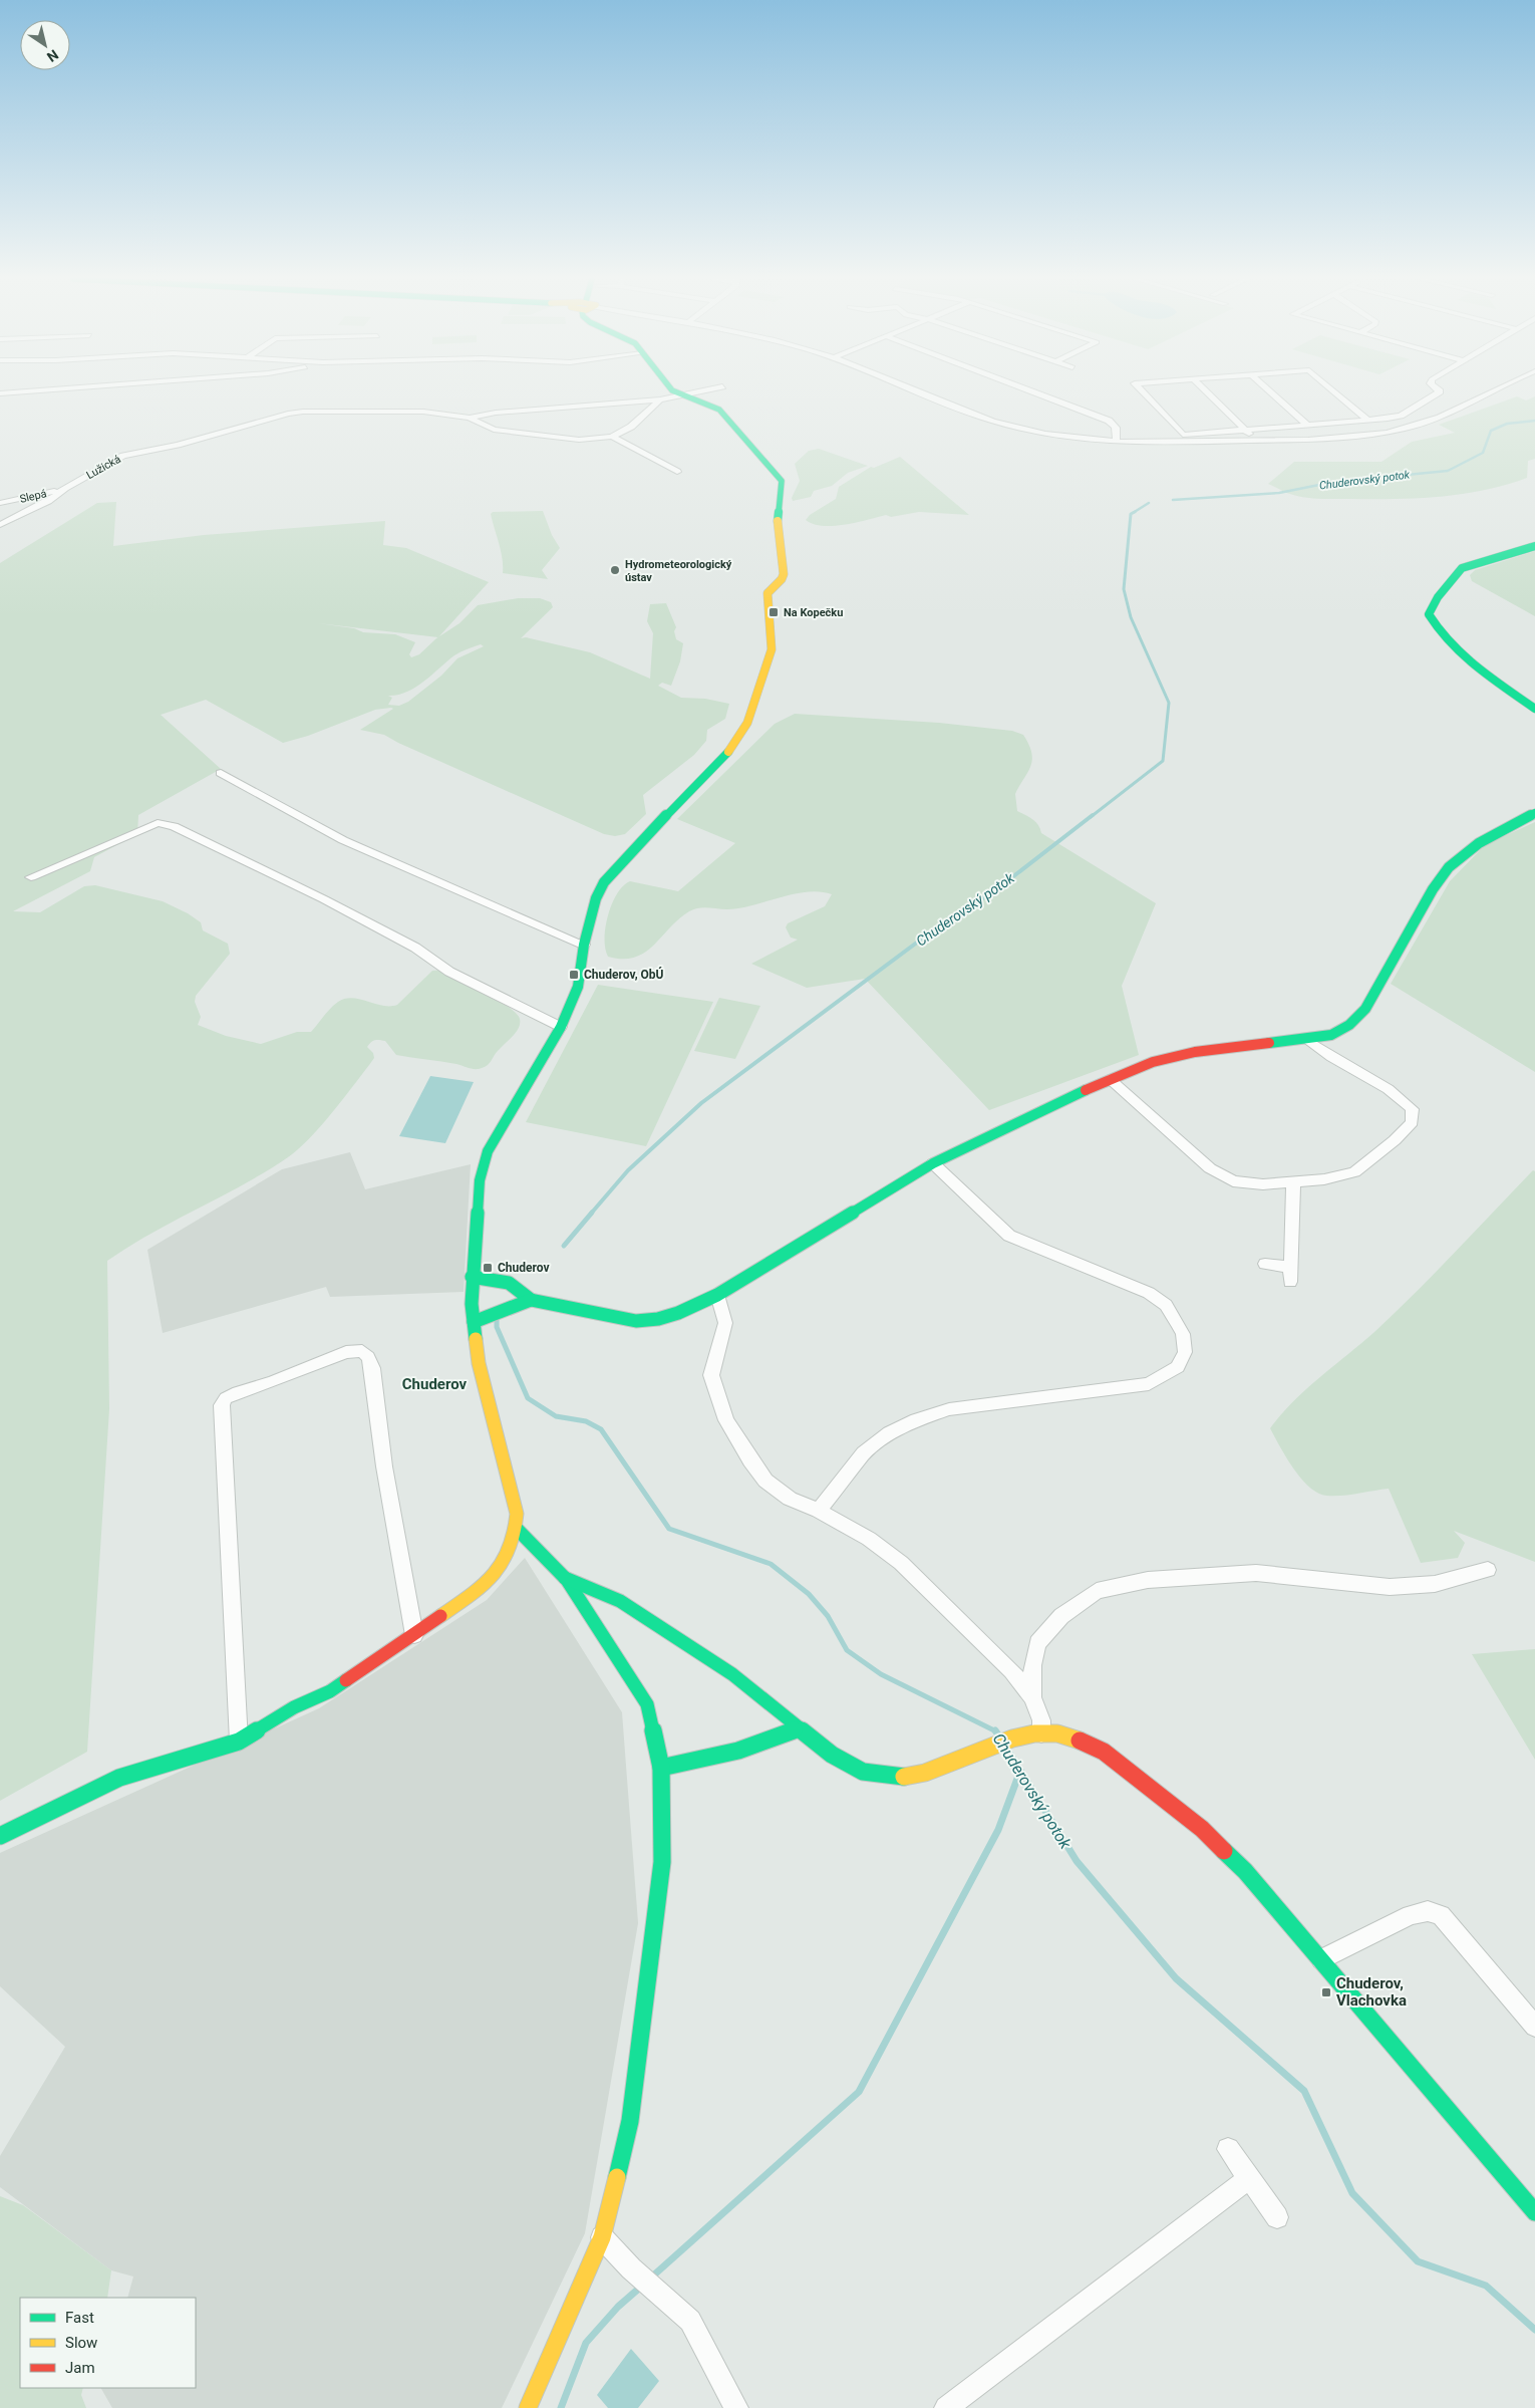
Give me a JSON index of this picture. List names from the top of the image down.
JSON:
{
  "streets": {
    "street": ["Lužická", "Slepá"]
  },
  "crossings": [
    ["Lužická", "Slepá"]
  ],
  "districts": ["Chuderov"],
  "water": ["Chuderovský potok"],
  "places": {
    "other": ["Hydrometeorologický ústav"],
    "transit": [
      "Na Kopečku",
      "Chuderov, ObÚ",
      "Chuderov",
      "Chuderov, Vlachovka"
    ]
  },
  "legend": ["Fast", "Slow", "Jam"],
  "north": "bottom right"
}
